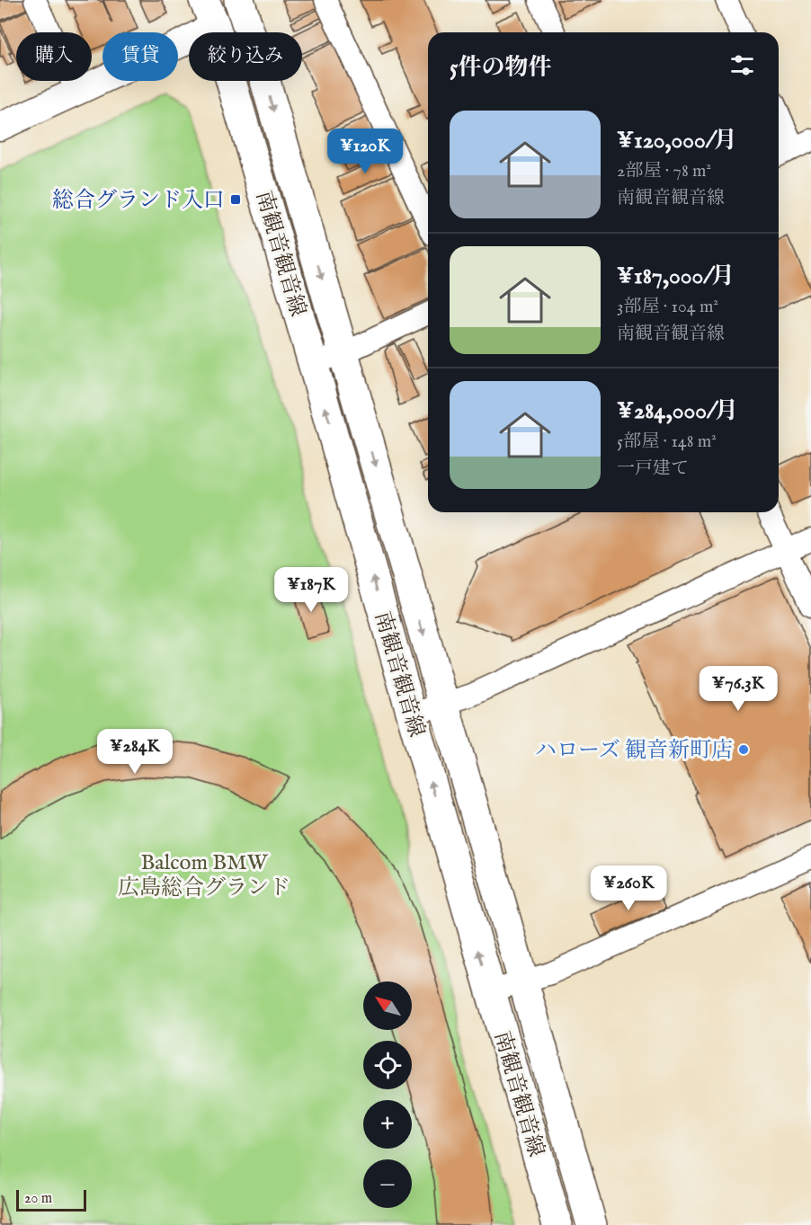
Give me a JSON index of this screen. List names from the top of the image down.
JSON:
{
  "streets": {
    "main road": ["南観音観音線"]
  },
  "parks": ["Balcom BMW 広島総合グランド"],
  "places": {
    "transit": ["総合グランド入口"],
    "other": ["ハローズ 観音新町店"]
  },
  "scale_bar": "20 m",
  "north": "top left",
  "page": {
    "chip": ["購入", "賃貸", "絞り込み"],
    "heading": "5件の物件",
    "list": [
      {
        "name": "¥120,000/月",
        "note": "2部屋 · 78 m² · 南観音観音線"
      },
      {
        "name": "¥187,000/月",
        "note": "3部屋 · 104 m² · 南観音観音線"
      },
      {
        "name": "¥284,000/月",
        "note": "5部屋 · 148 m² · 一戸建て"
      }
    ],
    "price": [
      "¥120K",
      "¥187K",
      "¥76.3K",
      "¥284K",
      "¥260K"
    ],
    "map_buttons": ["+", "−"],
    "scale": "20 m"
  }
}
